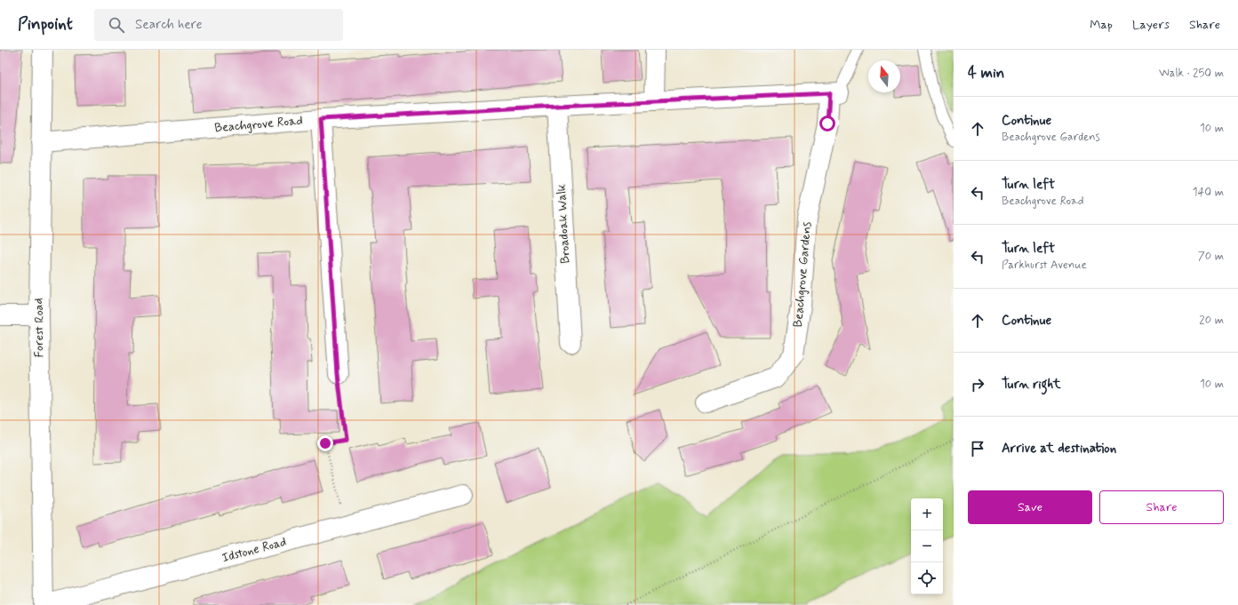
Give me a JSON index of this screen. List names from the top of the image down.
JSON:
{
  "streets": {
    "street": [
      "Beachgrove Road",
      "Broadoak Walk",
      "Beachgrove Gardens",
      "Forest Road",
      "Idstone Road"
    ]
  },
  "crossings": [
    ["Beachgrove Road", "Broadoak Walk"],
    ["Beachgrove Road", "Beachgrove Gardens"],
    ["Beachgrove Road", "Forest Road"],
    ["Forest Road", "Idstone Road"]
  ],
  "north": "top",
  "page": {
    "header": "Pinpoint",
    "search": "Search here",
    "nav": ["Map", "Layers", "Share"],
    "heading": ["4 min", "Walk · 250 m"],
    "list": [
      ["Continue", "Beachgrove Gardens", "10 m"],
      ["Turn left", "Beachgrove Road", "140 m"],
      ["Turn left", "Parkhurst Avenue", "70 m"],
      ["Continue", "20 m"],
      ["Turn right", "10 m"],
      "Arrive at destination"
    ],
    "buttons": ["Save", "Share"],
    "map_buttons": ["+", "−"]
  }
}
